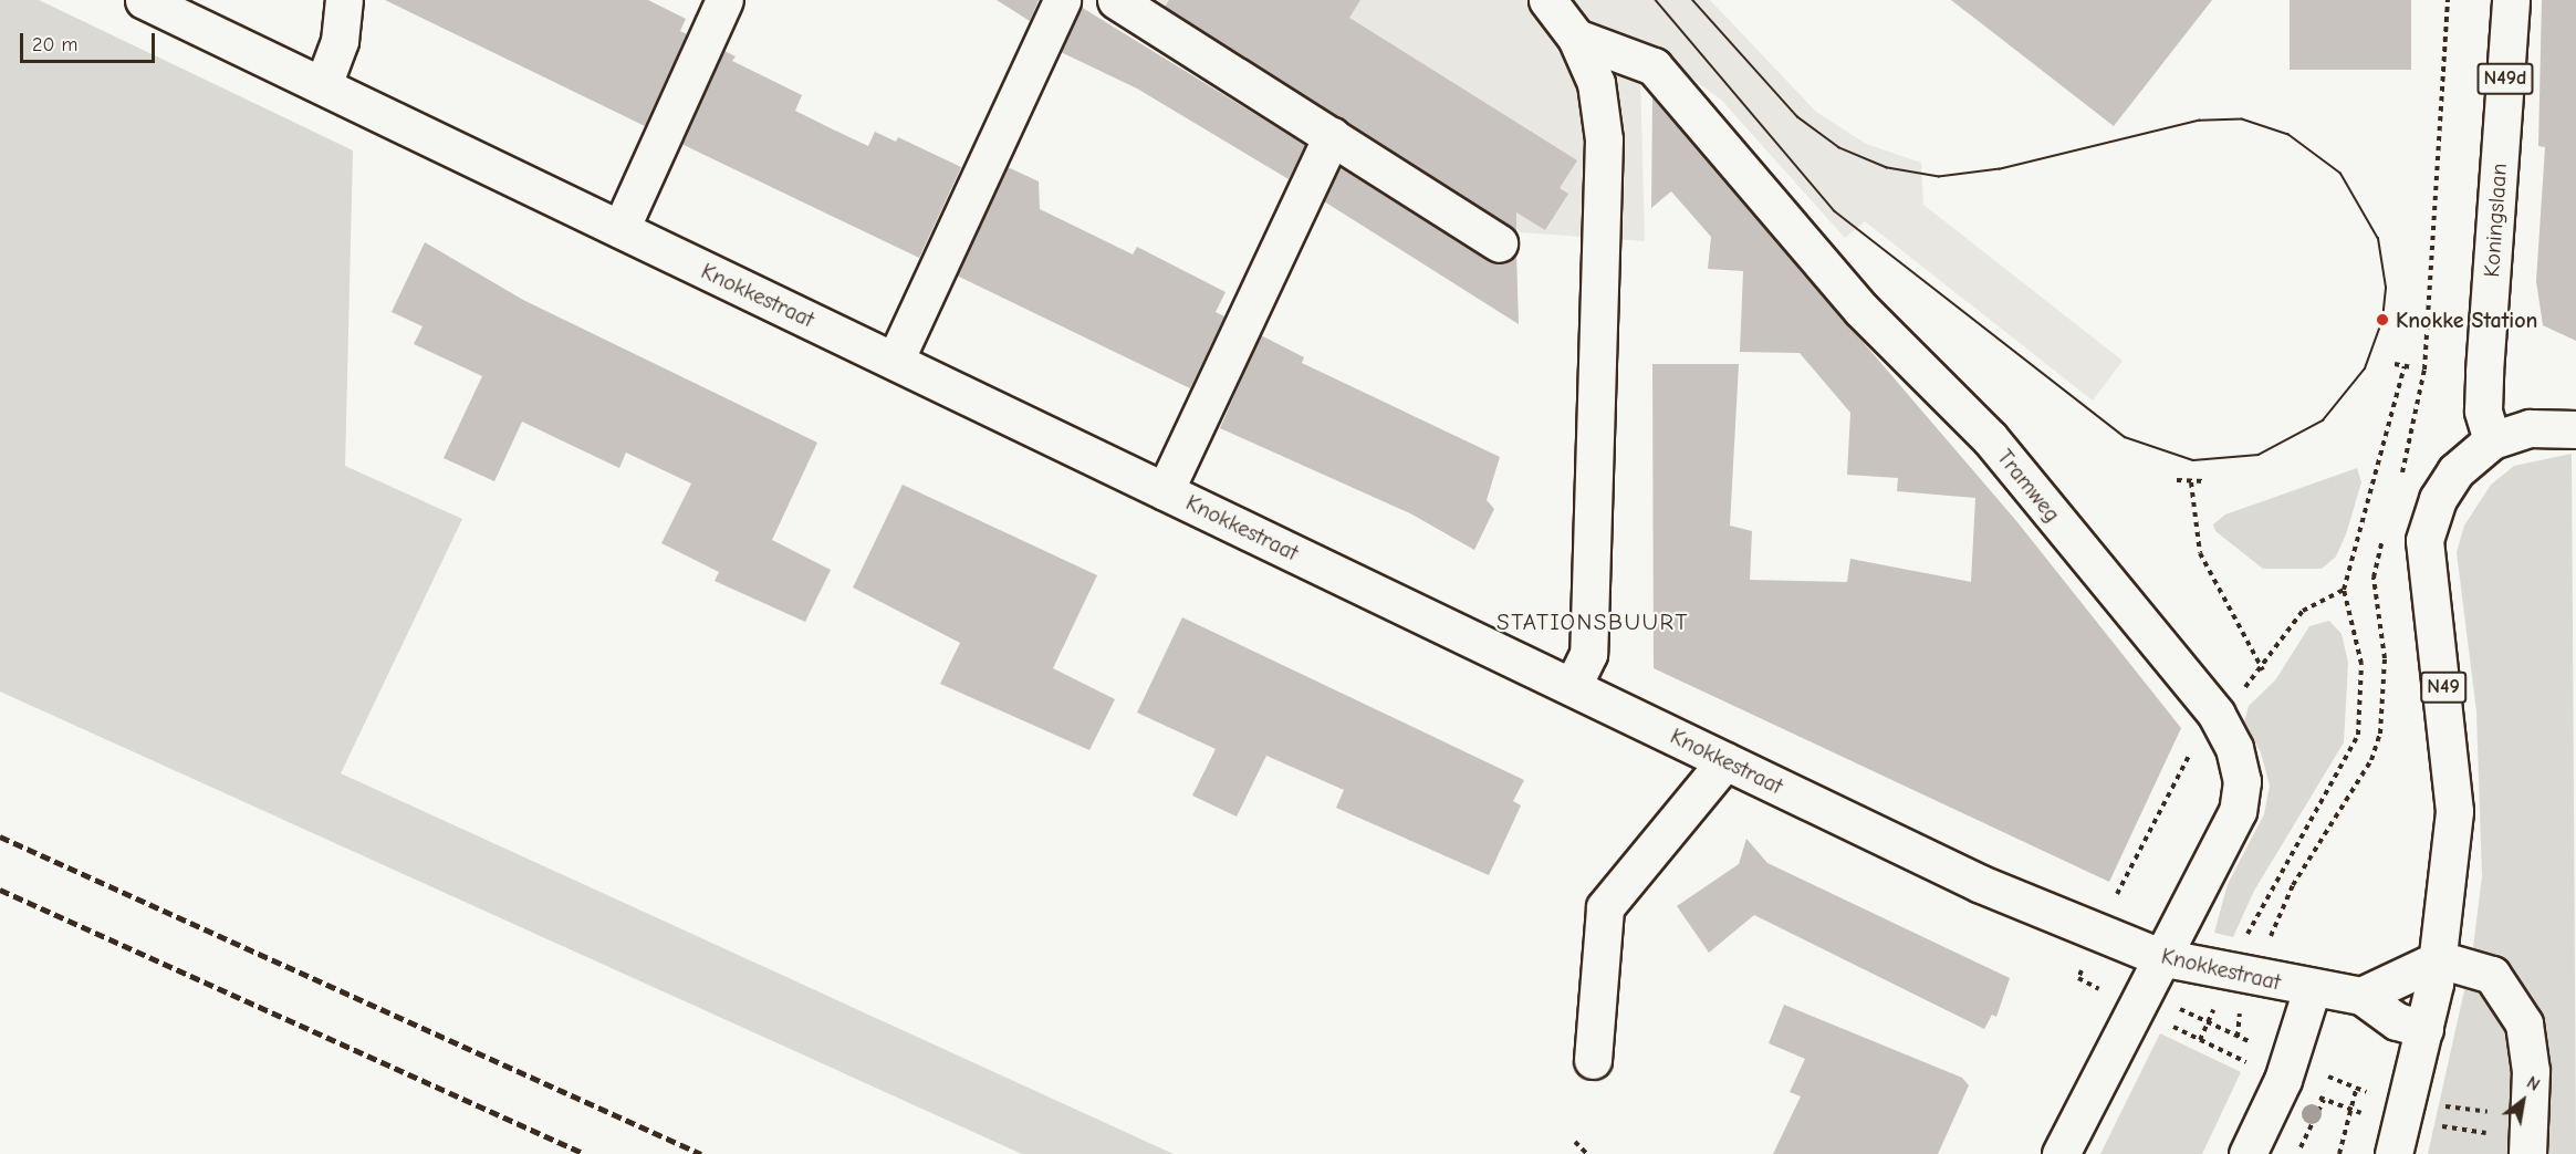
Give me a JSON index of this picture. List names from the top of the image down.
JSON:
{
  "streets": {
    "street": [
      "N49d",
      "Koningslaan",
      "Knokkestraat",
      "Tramweg",
      "N49"
    ]
  },
  "crossings": [
    ["Koningslaan", "N49"],
    ["Knokkestraat", "Tramweg"],
    ["Knokkestraat", "N49"]
  ],
  "districts": ["STATIONSBUURT"],
  "places": ["Knokke Station"],
  "scale_bar": "20 m",
  "north": "top right"
}
